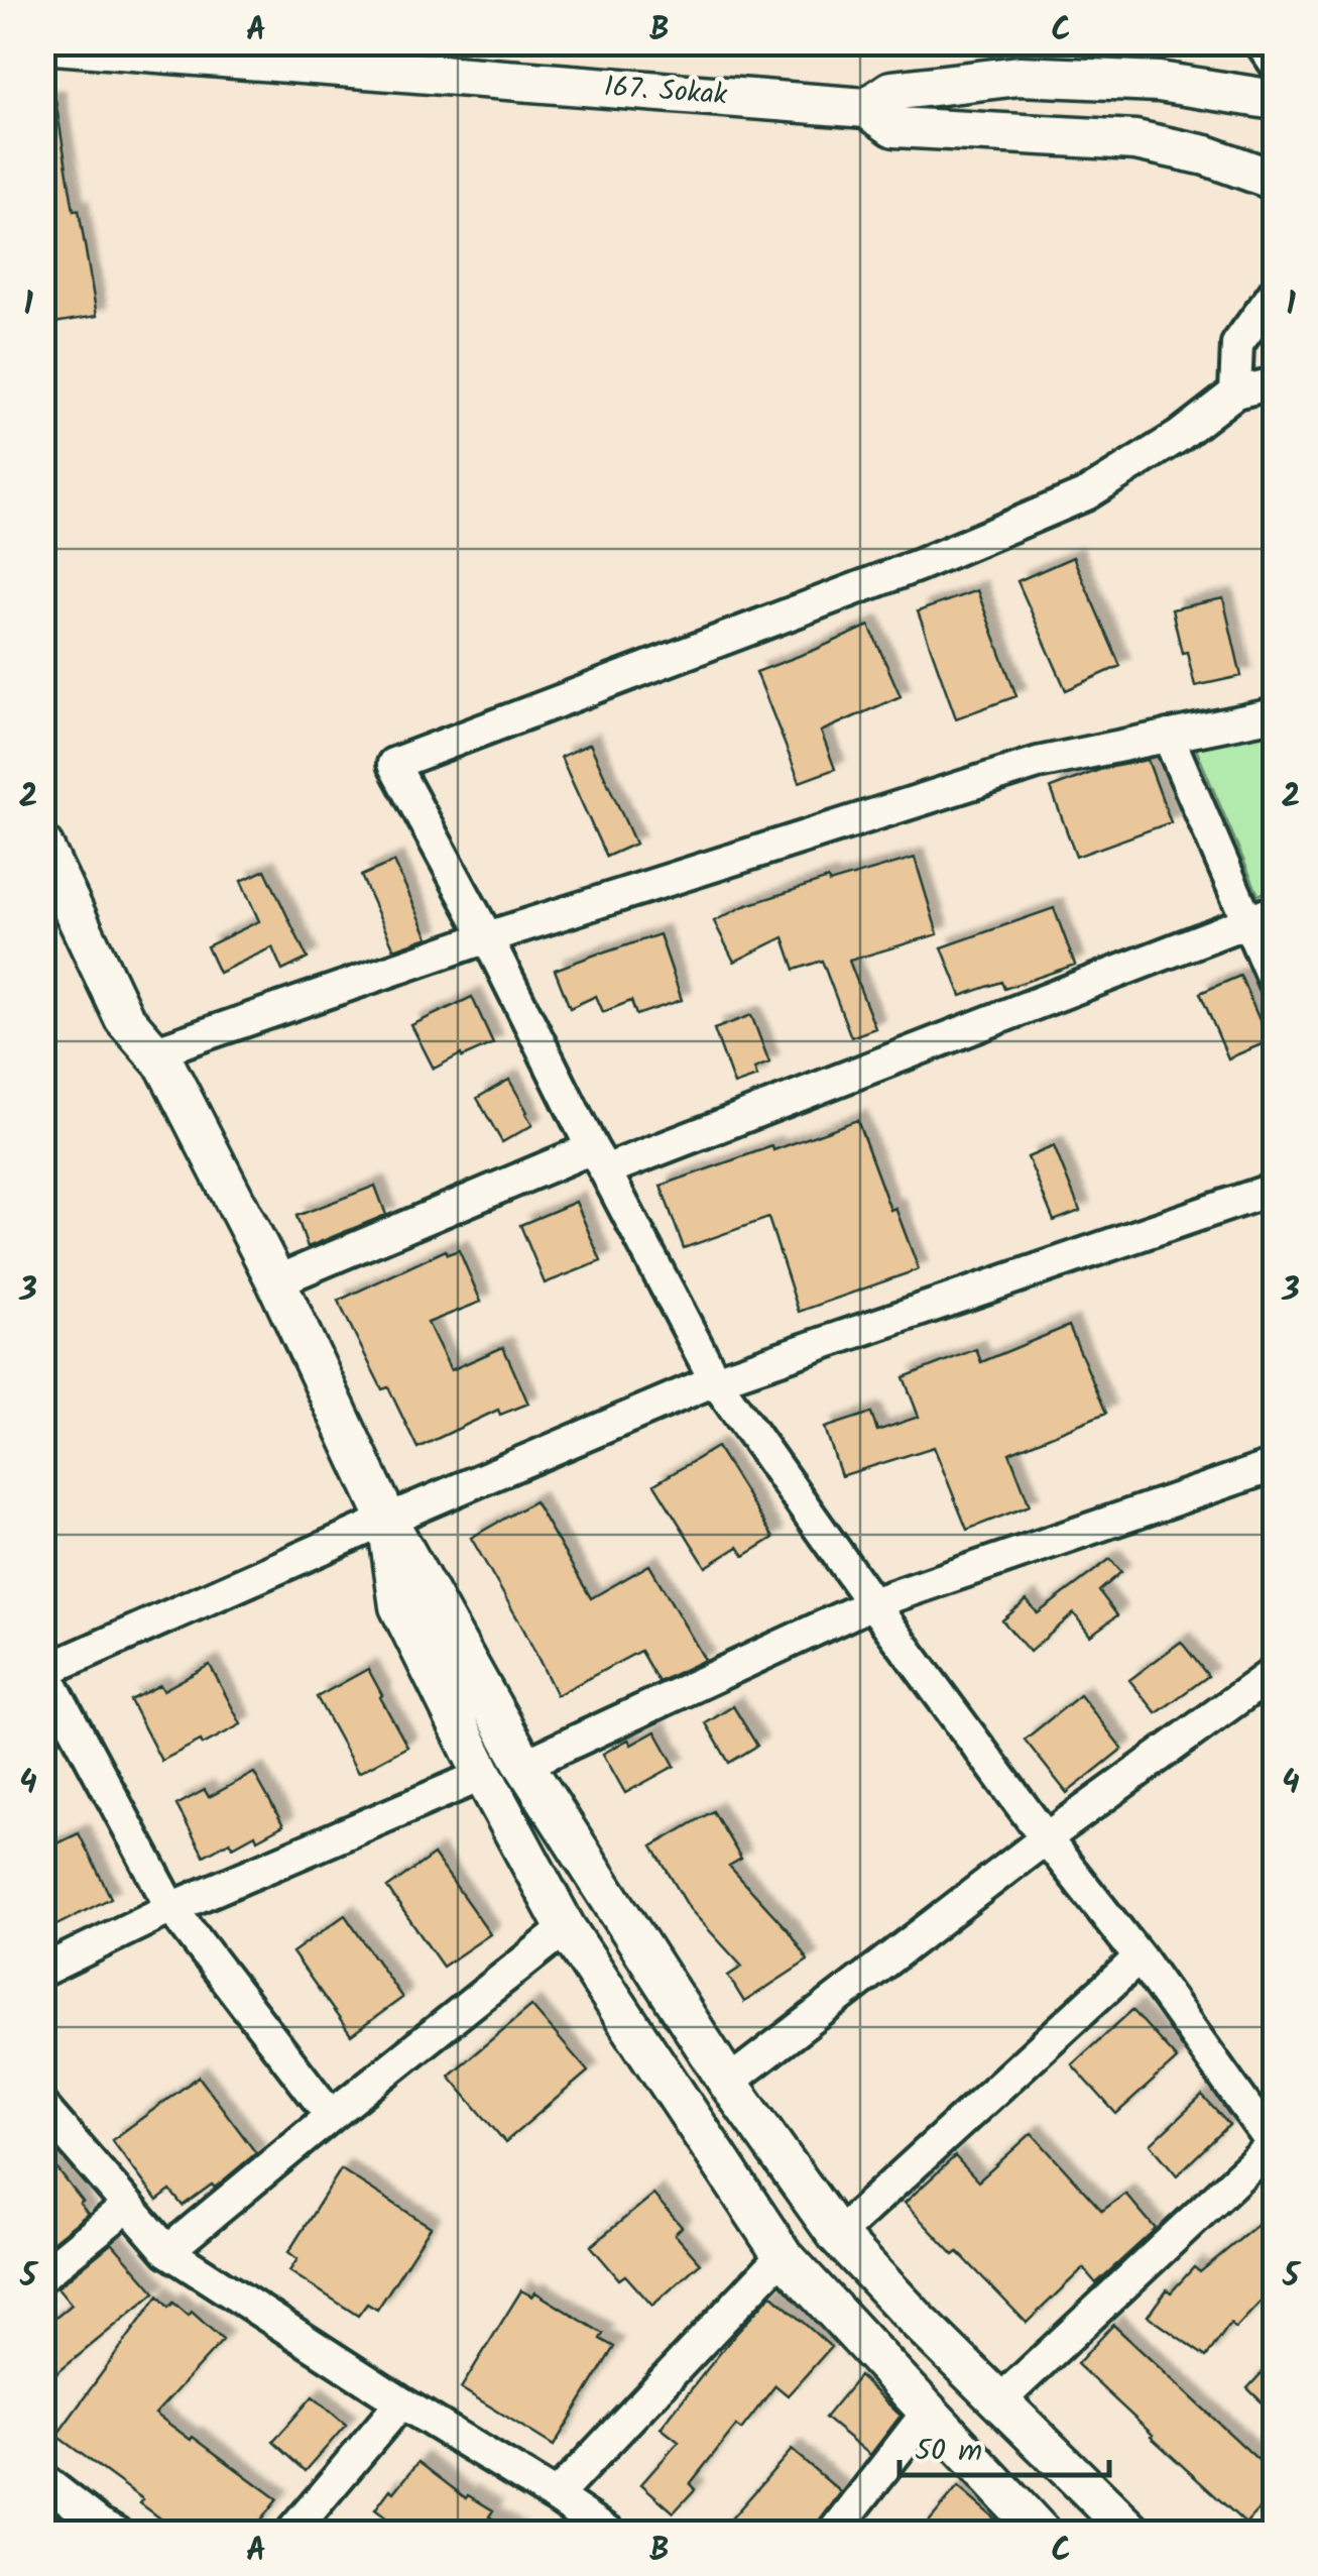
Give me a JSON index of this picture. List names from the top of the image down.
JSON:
{
  "streets": {
    "street": ["167. Sokak"]
  },
  "scale_bar": "50 m",
  "grid": {
    "columns": ["A", "B", "C"],
    "rows": [
      "1",
      "2",
      "3",
      "4",
      "5"
    ]
  }
}
